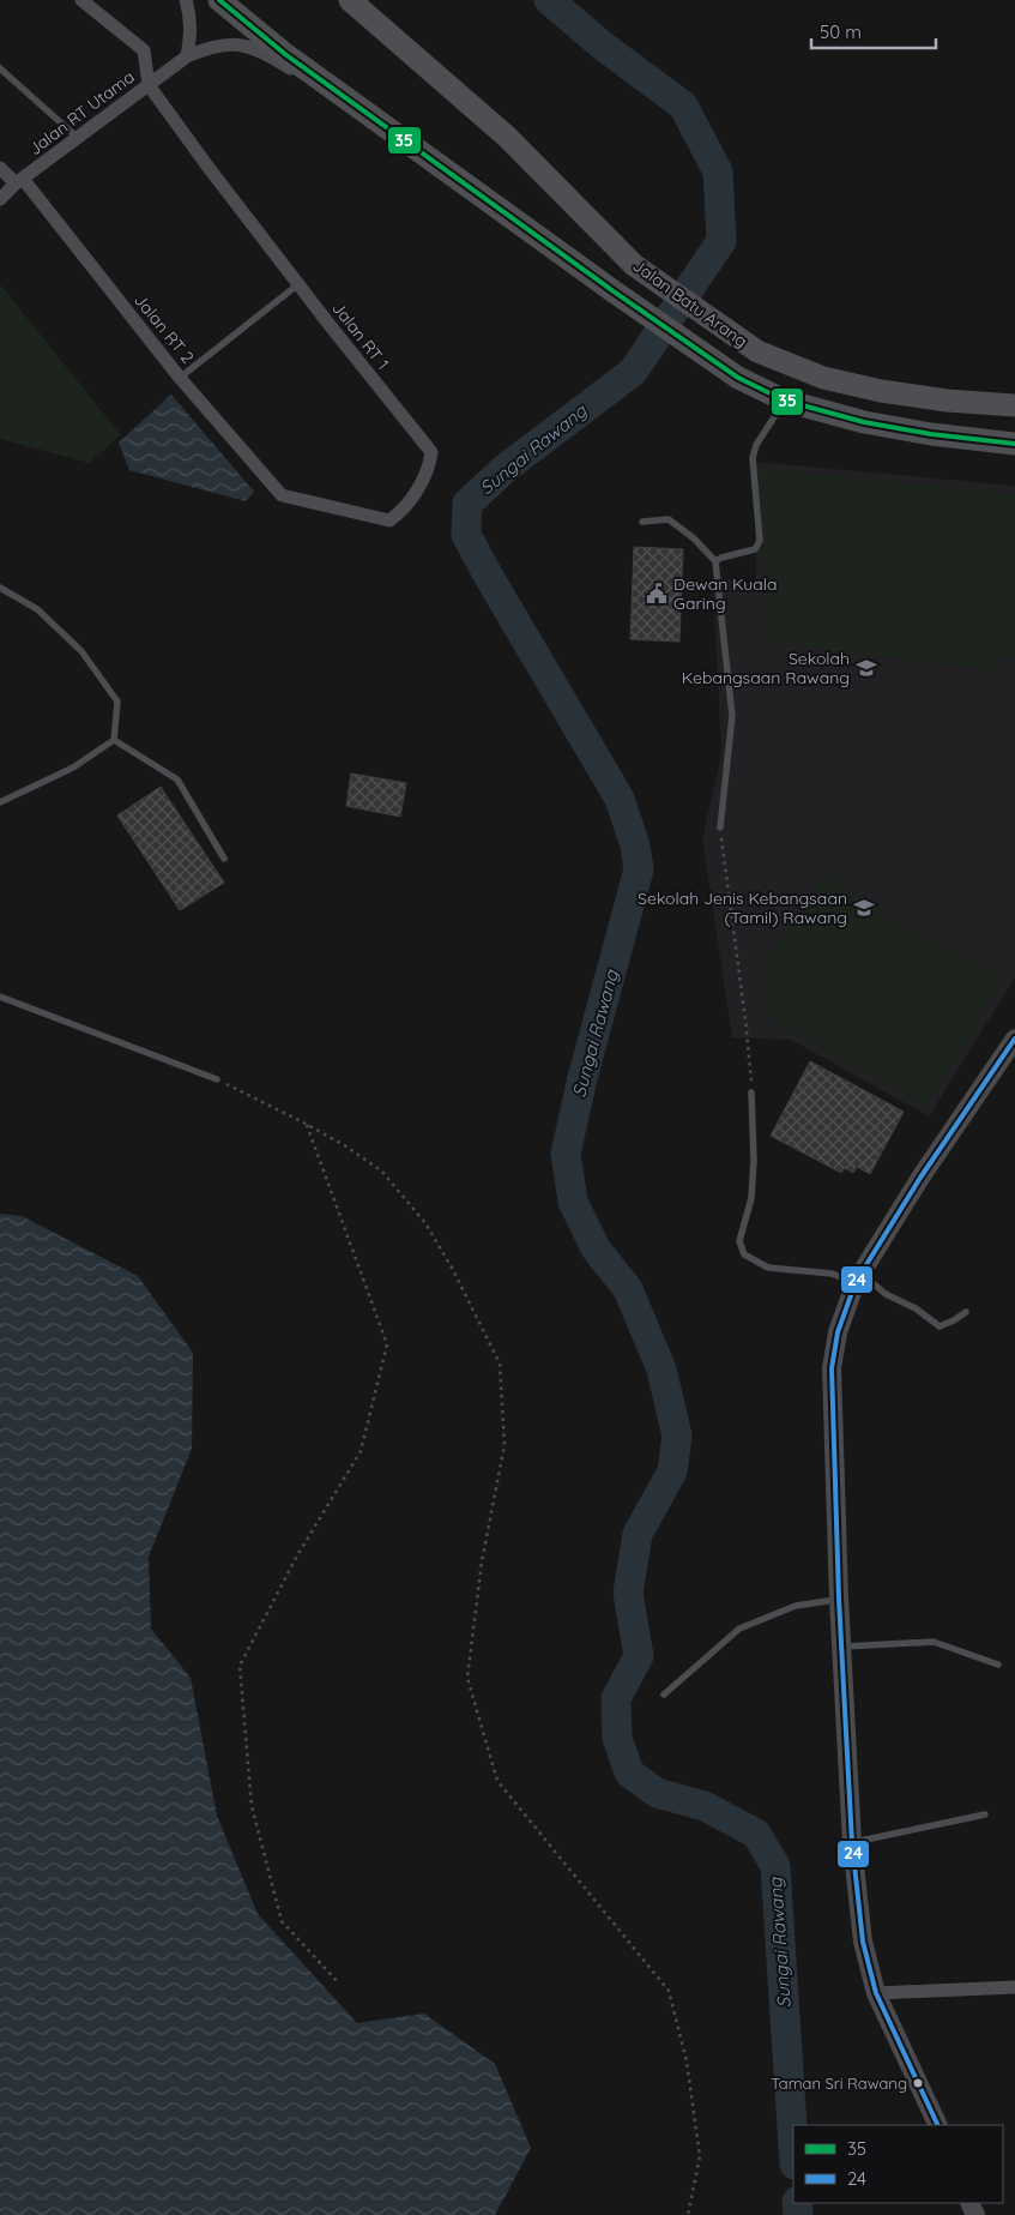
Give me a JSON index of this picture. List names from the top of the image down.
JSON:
{
  "streets": {
    "main road": ["Jalan Batu Arang"],
    "street": ["Jalan RT Utama", "Jalan RT 2", "Jalan RT 1"]
  },
  "crossings": [
    ["Jalan RT Utama", "Jalan Batu Arang"],
    ["Jalan RT Utama", "Jalan RT 2"],
    ["Jalan RT Utama", "Jalan RT 1"],
    ["Jalan RT 2", "Jalan RT 1"]
  ],
  "water": ["Sungai Rawang"],
  "places": {
    "public building": ["Dewan Kuala Garing"],
    "school or university": ["Sekolah Kebangsaan Rawang", "Sekolah Jenis Kebangsaan (Tamil) Rawang"],
    "other": ["Taman Sri Rawang"]
  },
  "lines": ["transit line 35", "transit line 24"],
  "legend": ["35", "24"],
  "scale_bar": "50 m"
}
